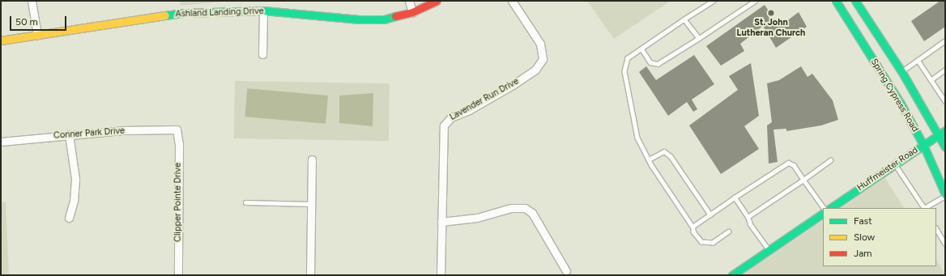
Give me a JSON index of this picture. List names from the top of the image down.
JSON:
{
  "streets": {
    "street": [
      "Ashland Landing Drive",
      "Spring Cypress Road",
      "Lavender Run Drive",
      "Conner Park Drive",
      "Huffmeister Road",
      "Clipper Pointe Drive"
    ]
  },
  "crossings": [
    ["Spring Cypress Road", "Huffmeister Road"],
    ["Conner Park Drive", "Clipper Pointe Drive"]
  ],
  "places": ["St. John Lutheran Church"],
  "legend": ["Fast", "Slow", "Jam"],
  "scale_bar": "50 m"
}
